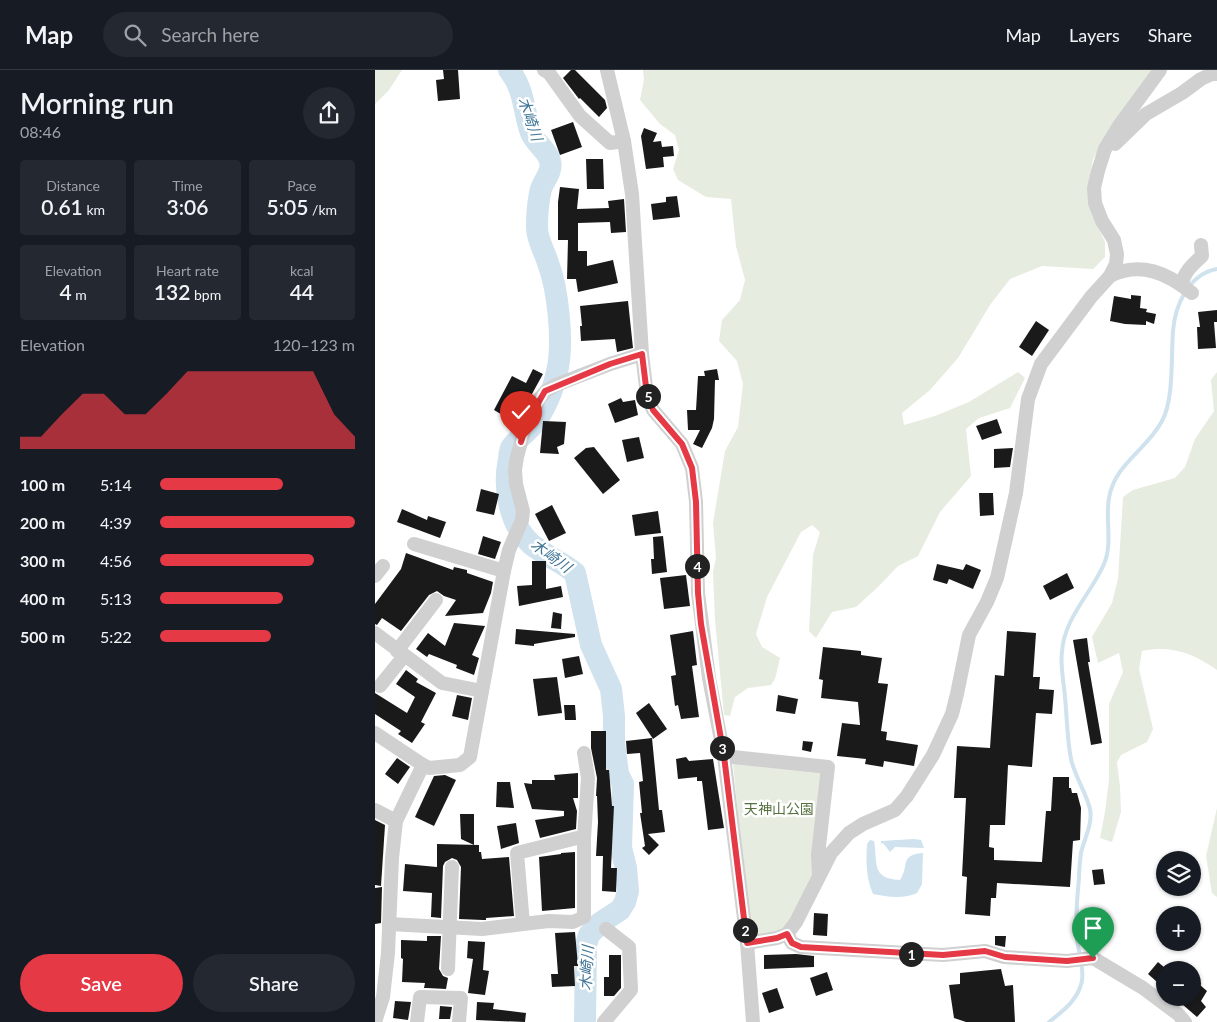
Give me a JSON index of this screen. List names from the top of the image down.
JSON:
{
  "water": ["木崎川"],
  "parks": ["天神山公園"],
  "page": {
    "header": "Map",
    "search": "Search here",
    "nav": ["Map", "Layers", "Share"],
    "heading": ["Morning run", "08:46"],
    "stats": [
      ["Distance", "0.61 km"],
      ["Time", "3:06"],
      ["Pace", "5:05 /km"],
      ["Elevation", "4 m"],
      ["Heart rate", "132 bpm"],
      ["kcal", "44"]
    ],
    "chart": ["Elevation", "120–123 m"],
    "pins": [
      "5",
      "4",
      "3",
      "2",
      "1"
    ],
    "list": [
      {
        "name": "100 m",
        "note": "5:14"
      },
      {
        "name": "200 m",
        "note": "4:39"
      },
      {
        "name": "300 m",
        "note": "4:56"
      },
      {
        "name": "400 m",
        "note": "5:13"
      },
      {
        "name": "500 m",
        "note": "5:22"
      }
    ],
    "map_buttons": ["+", "−"],
    "buttons": ["Save", "Share"]
  }
}
